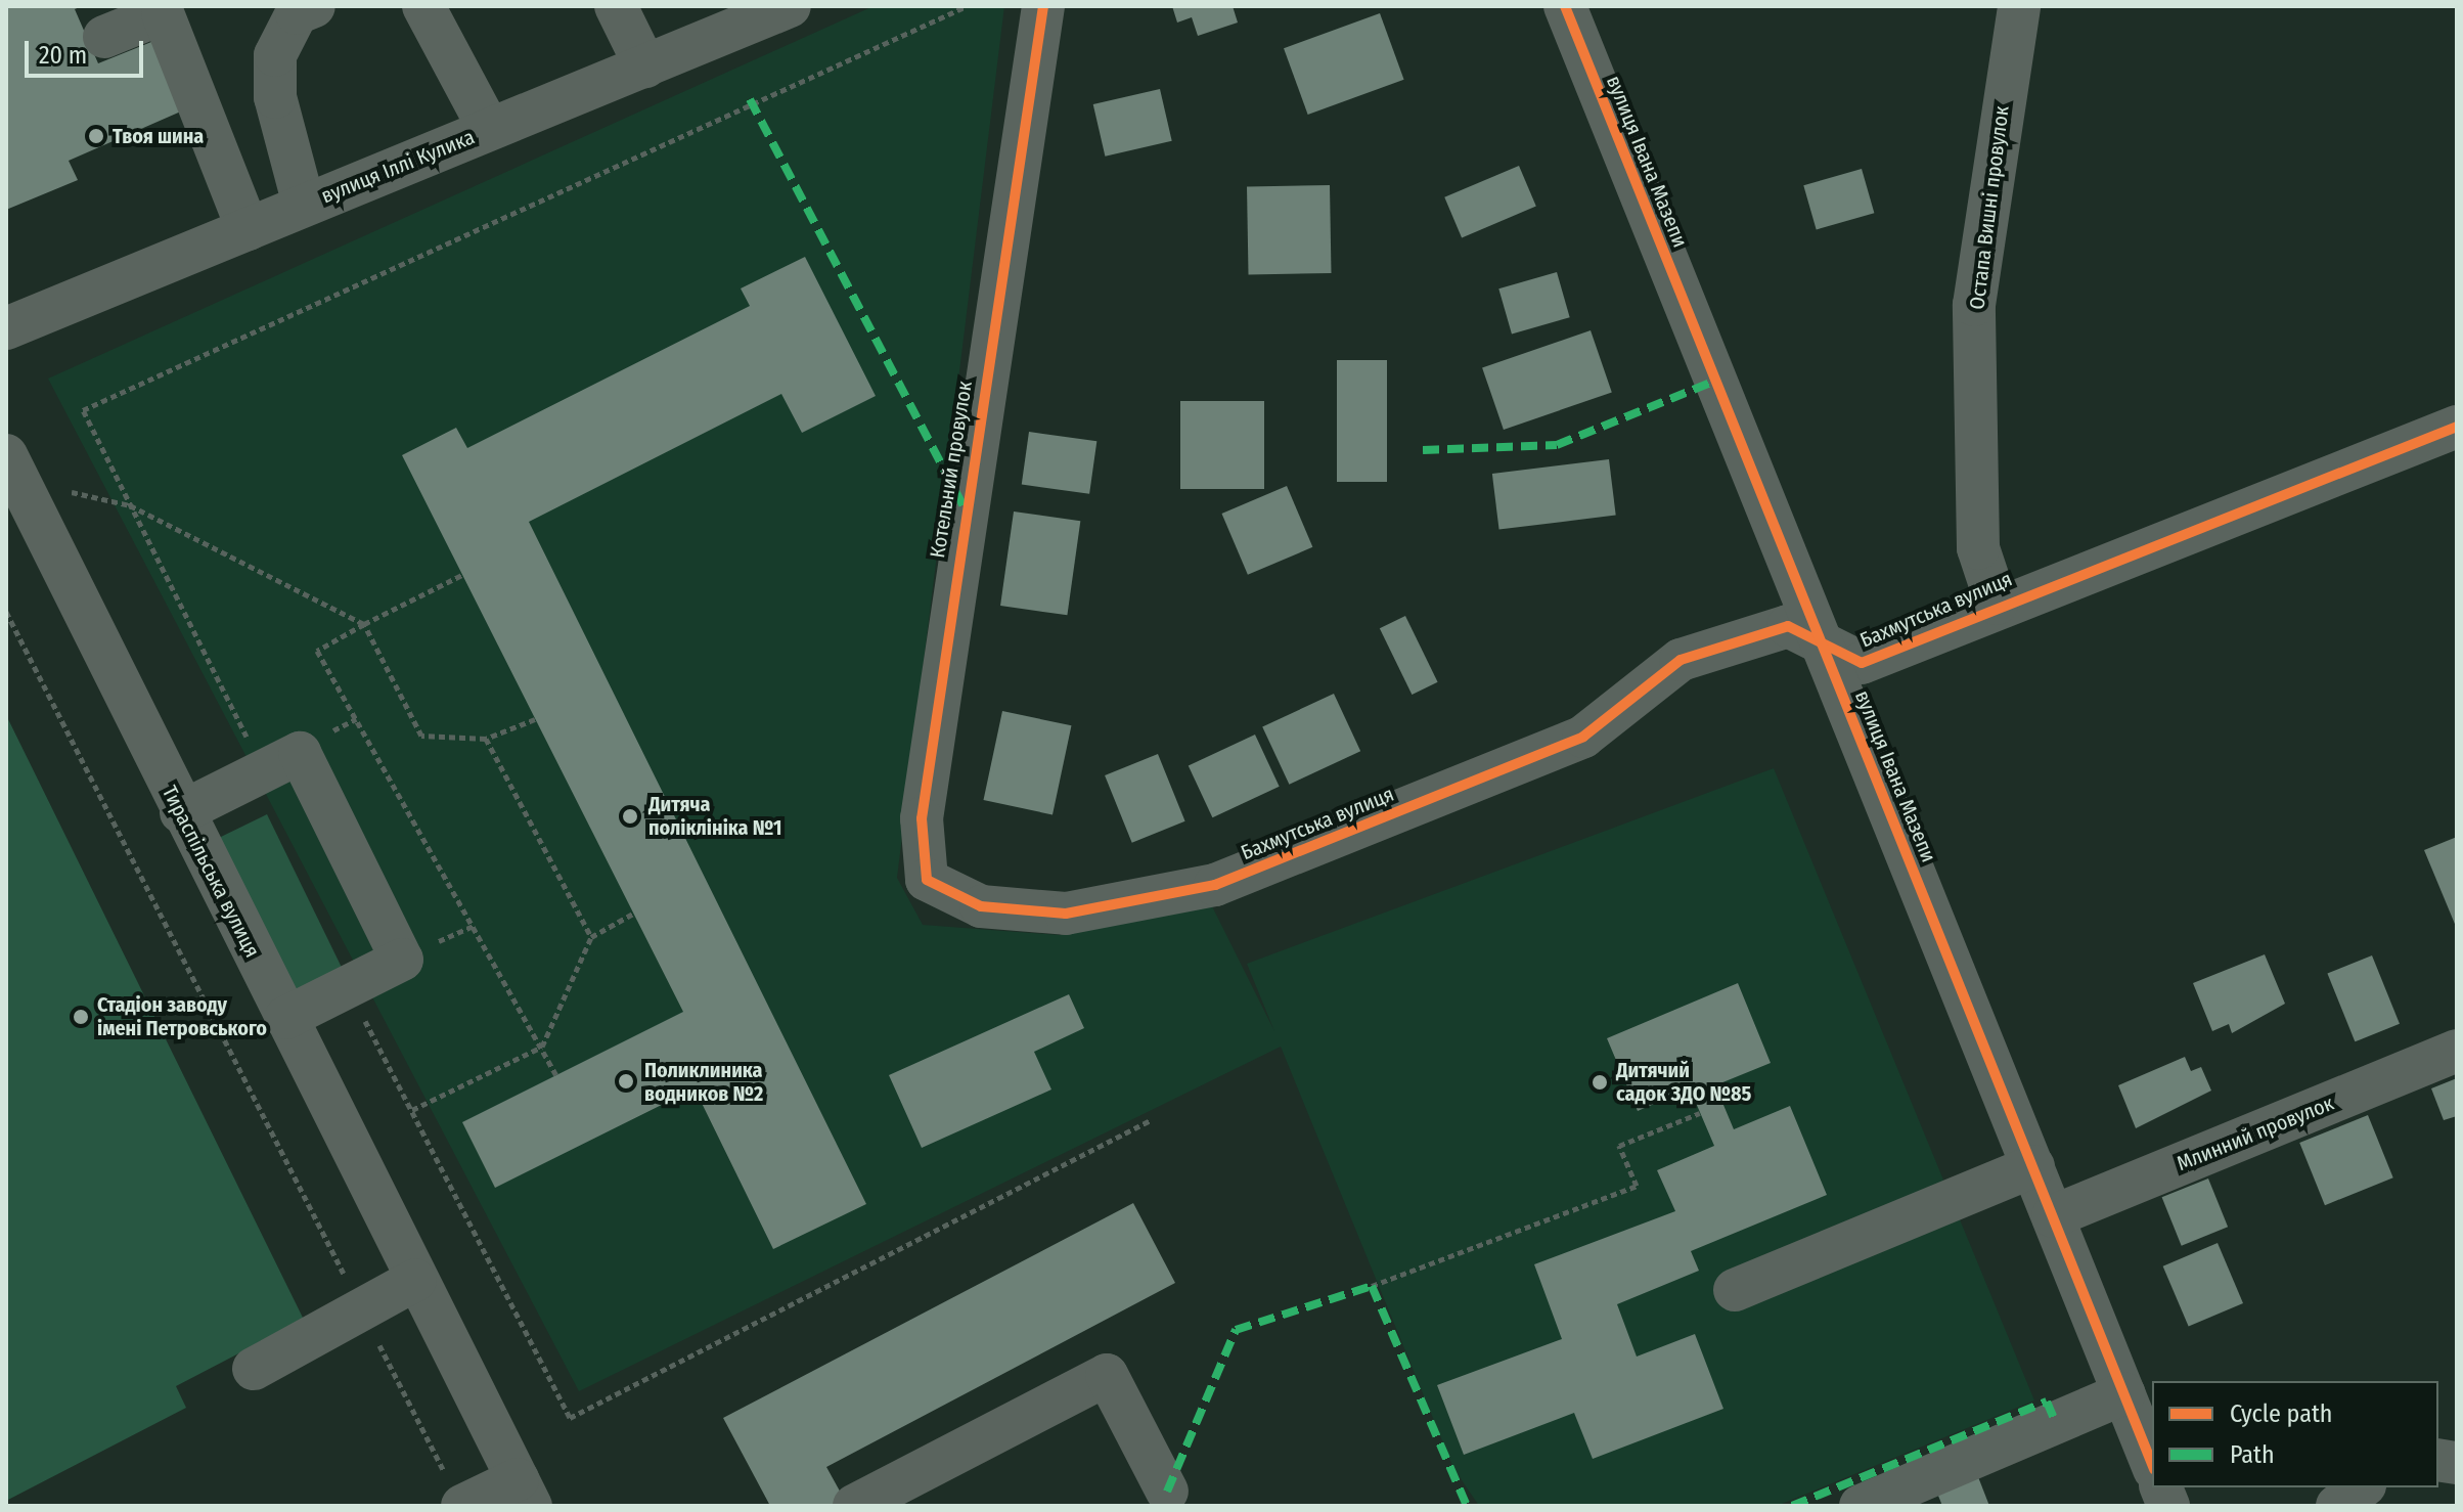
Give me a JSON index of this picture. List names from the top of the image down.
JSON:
{
  "streets": {
    "street": [
      "вулиця Івана Мазепи",
      "вулиця Іллі Кулика",
      "Остапа Вишні провулок",
      "Котельний провулок",
      "Бахмутська вулиця",
      "Тираспільська вулиця",
      "Млинний провулок"
    ]
  },
  "crossings": [
    ["вулиця Івана Мазепи", "Бахмутська вулиця"],
    ["вулиця Івана Мазепи", "Млинний провулок"],
    ["Остапа Вишні провулок", "Бахмутська вулиця"],
    ["Котельний провулок", "Бахмутська вулиця"]
  ],
  "places": [
    "Твоя шина",
    "Дитяча поліклініка №1",
    "Стадіон заводу імені Петровського",
    "Поликлиника водников №2",
    "Дитячий садок ЗДО №85"
  ],
  "legend": ["Cycle path", "Path"],
  "scale_bar": "20 m"
}
